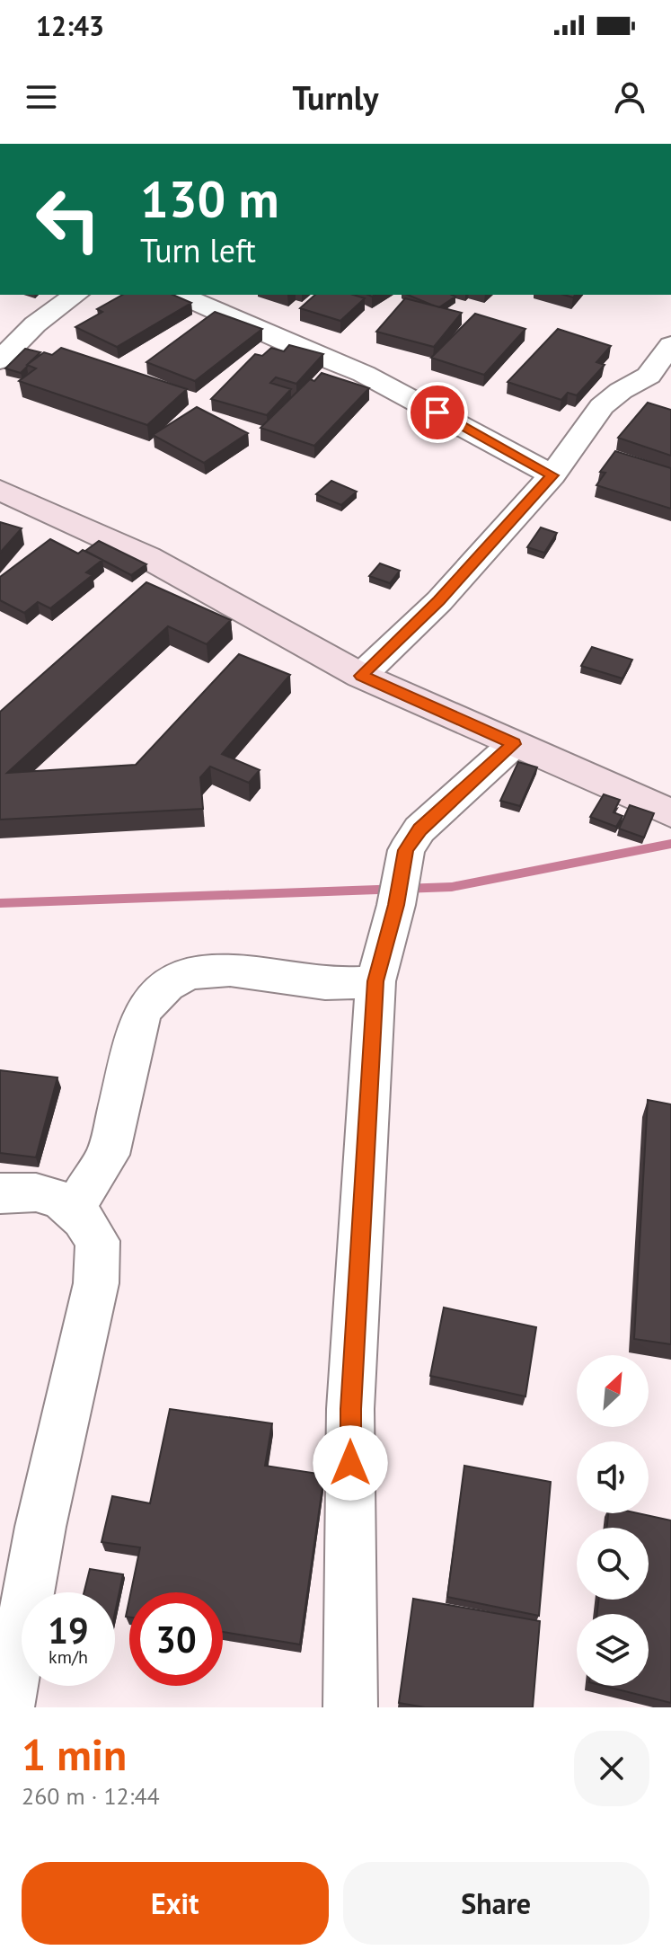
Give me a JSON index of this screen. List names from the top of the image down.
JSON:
{
  "north": "top right",
  "page": {
    "status": "12:43",
    "header": "Turnly",
    "turn": ["130 m", "Turn left"],
    "speed": "19 km/h",
    "limit": "30",
    "heading": ["1 min", "260 m · 12:44"],
    "buttons": ["Exit", "Share"]
  }
}
